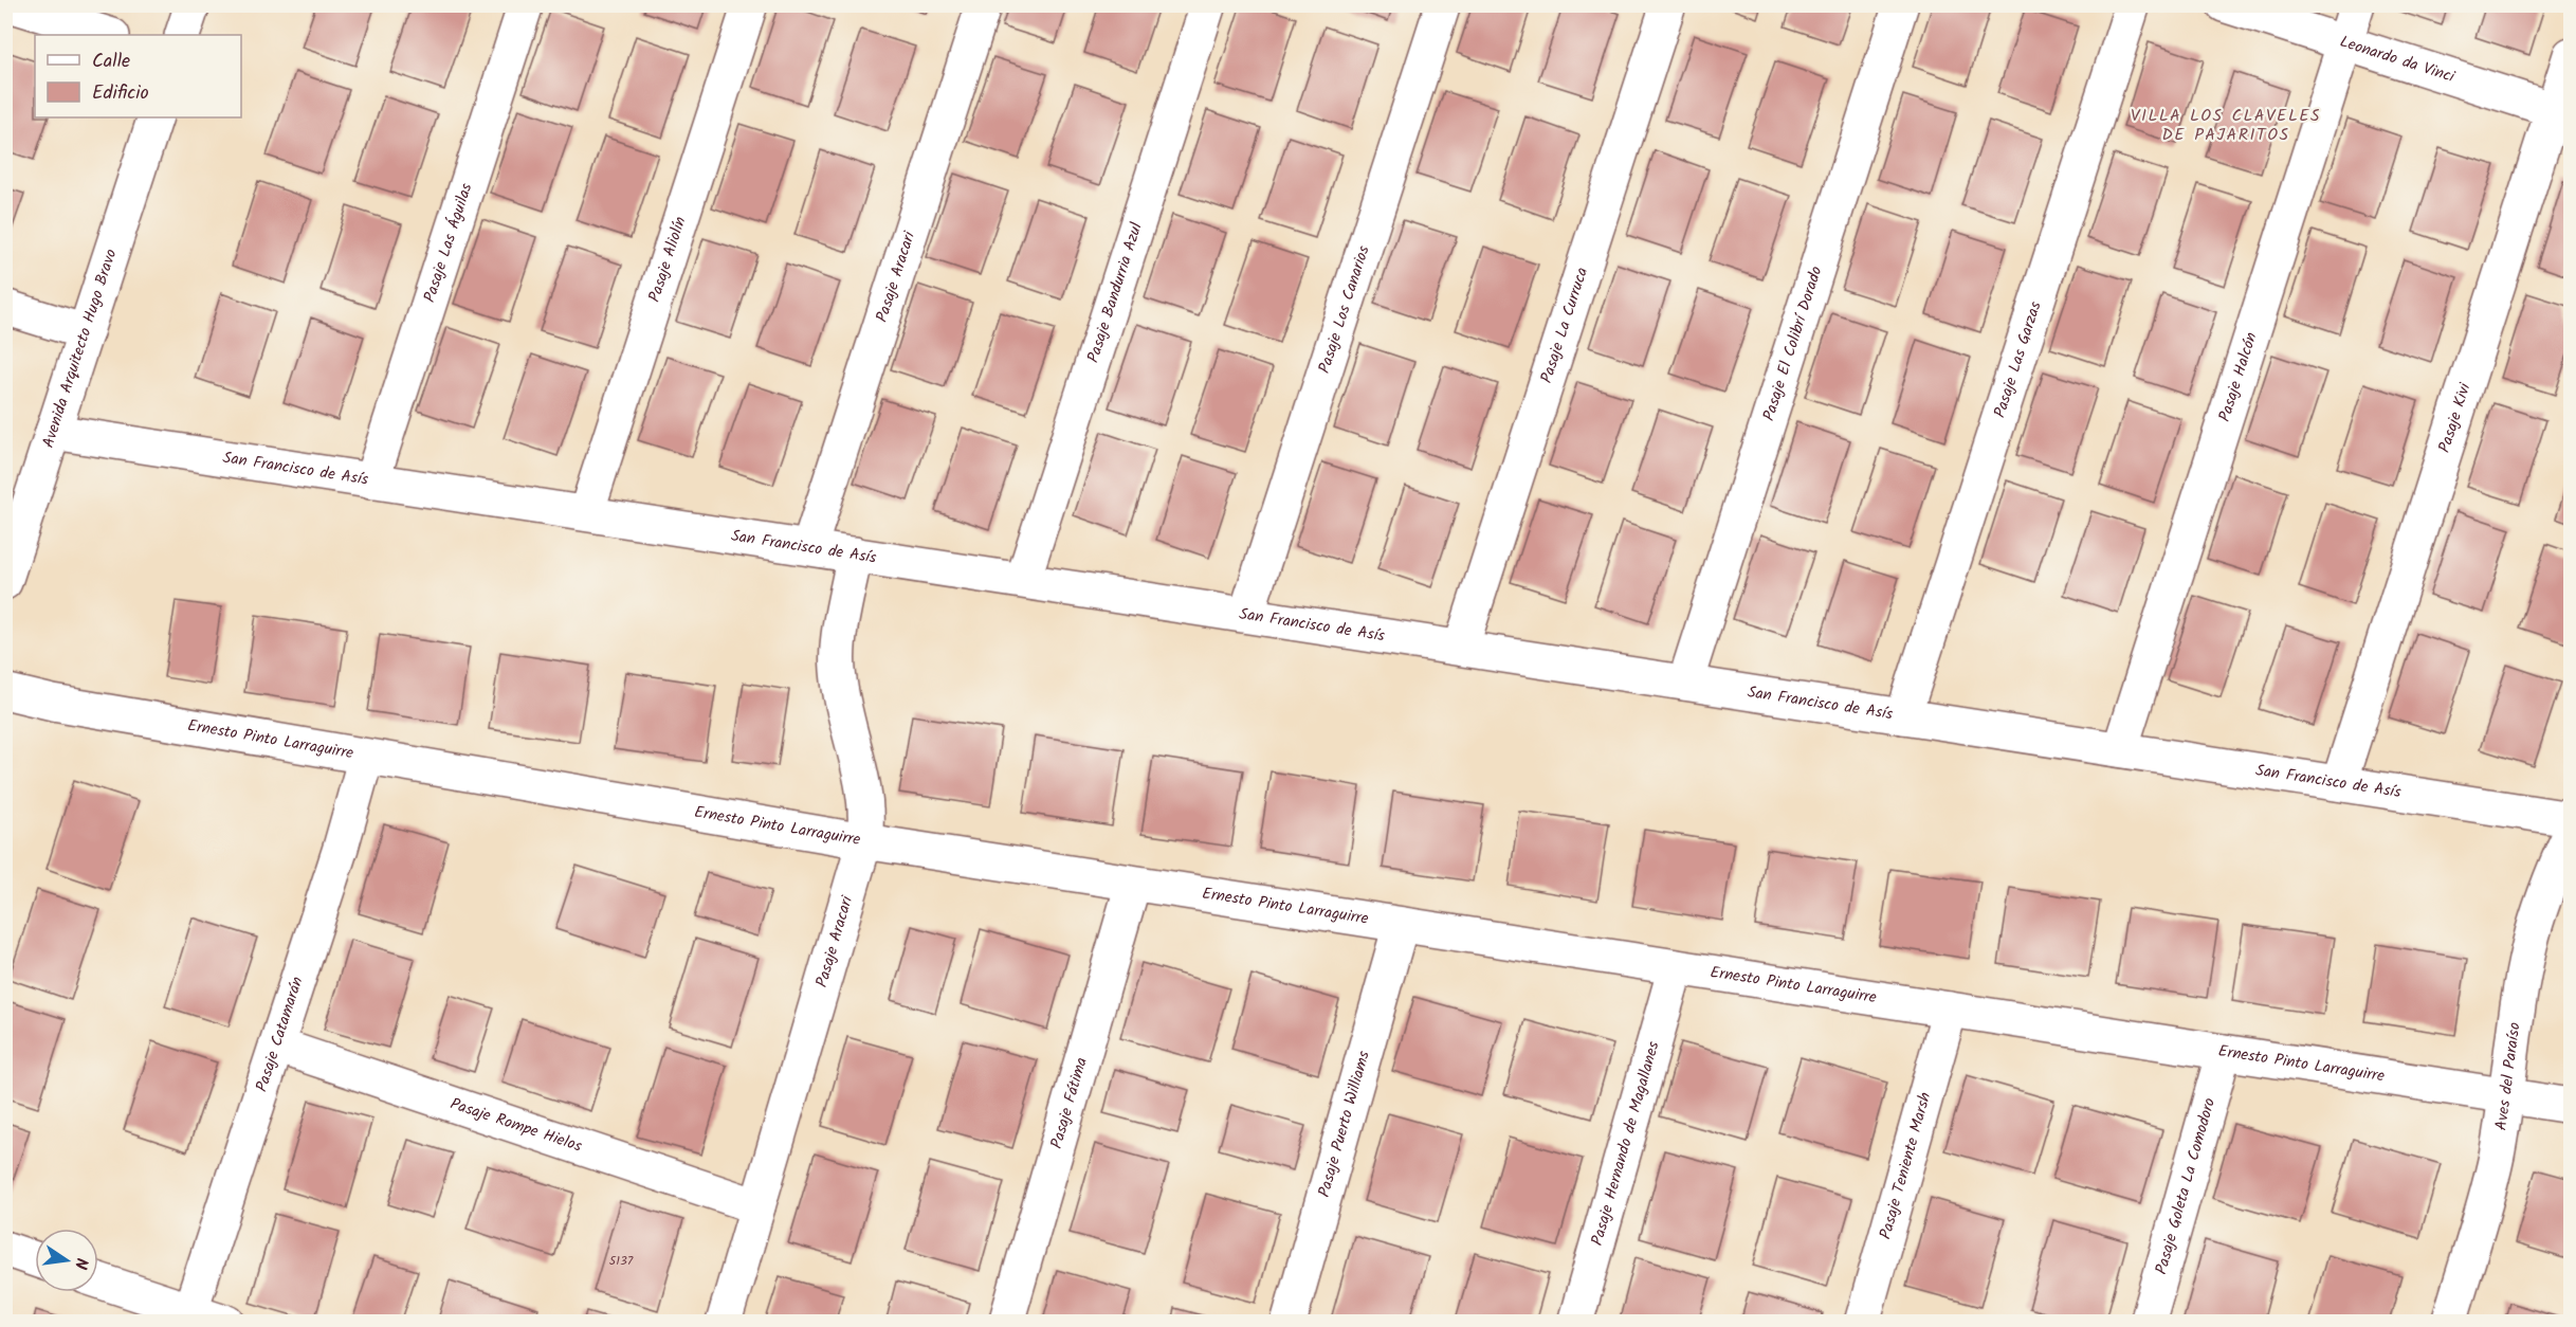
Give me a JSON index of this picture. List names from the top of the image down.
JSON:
{
  "streets": {
    "street": [
      "Leonardo da Vinci",
      "Pasaje Las Águilas",
      "Pasaje Aliolín",
      "Pasaje Aracari",
      "Pasaje Bandurria Azul",
      "Pasaje Los Canarios",
      "Pasaje La Curruca",
      "Pasaje El Colibrí Dorado",
      "Avenida Arquitecto Hugo Bravo",
      "Pasaje Las Garzas",
      "Pasaje Halcón",
      "Pasaje Kivi",
      "San Francisco de Asís",
      "Ernesto Pinto Larraguirre",
      "Pasaje Catamarán",
      "Aves del Paraíso",
      "Pasaje Fátima",
      "Pasaje Puerto Williams",
      "Pasaje Rompe Hielos",
      "Pasaje Hernando de Magallanes",
      "Pasaje Teniente Marsh",
      "Pasaje Goleta La Comodoro"
    ]
  },
  "crossings": [
    ["Leonardo da Vinci", "Pasaje Halcón"],
    ["Leonardo da Vinci", "Pasaje Kivi"],
    ["Pasaje Las Águilas", "San Francisco de Asís"],
    ["Pasaje Aliolín", "San Francisco de Asís"],
    ["Pasaje Aracari", "San Francisco de Asís"],
    ["Pasaje Aracari", "Ernesto Pinto Larraguirre"],
    ["Pasaje Aracari", "Pasaje Rompe Hielos"],
    ["Pasaje Bandurria Azul", "San Francisco de Asís"],
    ["Pasaje Los Canarios", "San Francisco de Asís"],
    ["Pasaje La Curruca", "San Francisco de Asís"],
    ["Pasaje El Colibrí Dorado", "San Francisco de Asís"],
    ["Avenida Arquitecto Hugo Bravo", "San Francisco de Asís"],
    ["Pasaje Las Garzas", "San Francisco de Asís"],
    ["Pasaje Halcón", "San Francisco de Asís"],
    ["Pasaje Kivi", "San Francisco de Asís"],
    ["Ernesto Pinto Larraguirre", "Pasaje Catamarán"],
    ["Ernesto Pinto Larraguirre", "Aves del Paraíso"],
    ["Ernesto Pinto Larraguirre", "Pasaje Fátima"],
    ["Ernesto Pinto Larraguirre", "Pasaje Puerto Williams"],
    ["Ernesto Pinto Larraguirre", "Pasaje Hernando de Magallanes"],
    ["Ernesto Pinto Larraguirre", "Pasaje Teniente Marsh"],
    ["Ernesto Pinto Larraguirre", "Pasaje Goleta La Comodoro"],
    ["Pasaje Catamarán", "Pasaje Rompe Hielos"]
  ],
  "districts": ["VILLA LOS CLAVELES DE PAJARITOS"],
  "house_numbers": ["5137"],
  "legend": ["Calle", "Edificio"],
  "north": "right"
}
